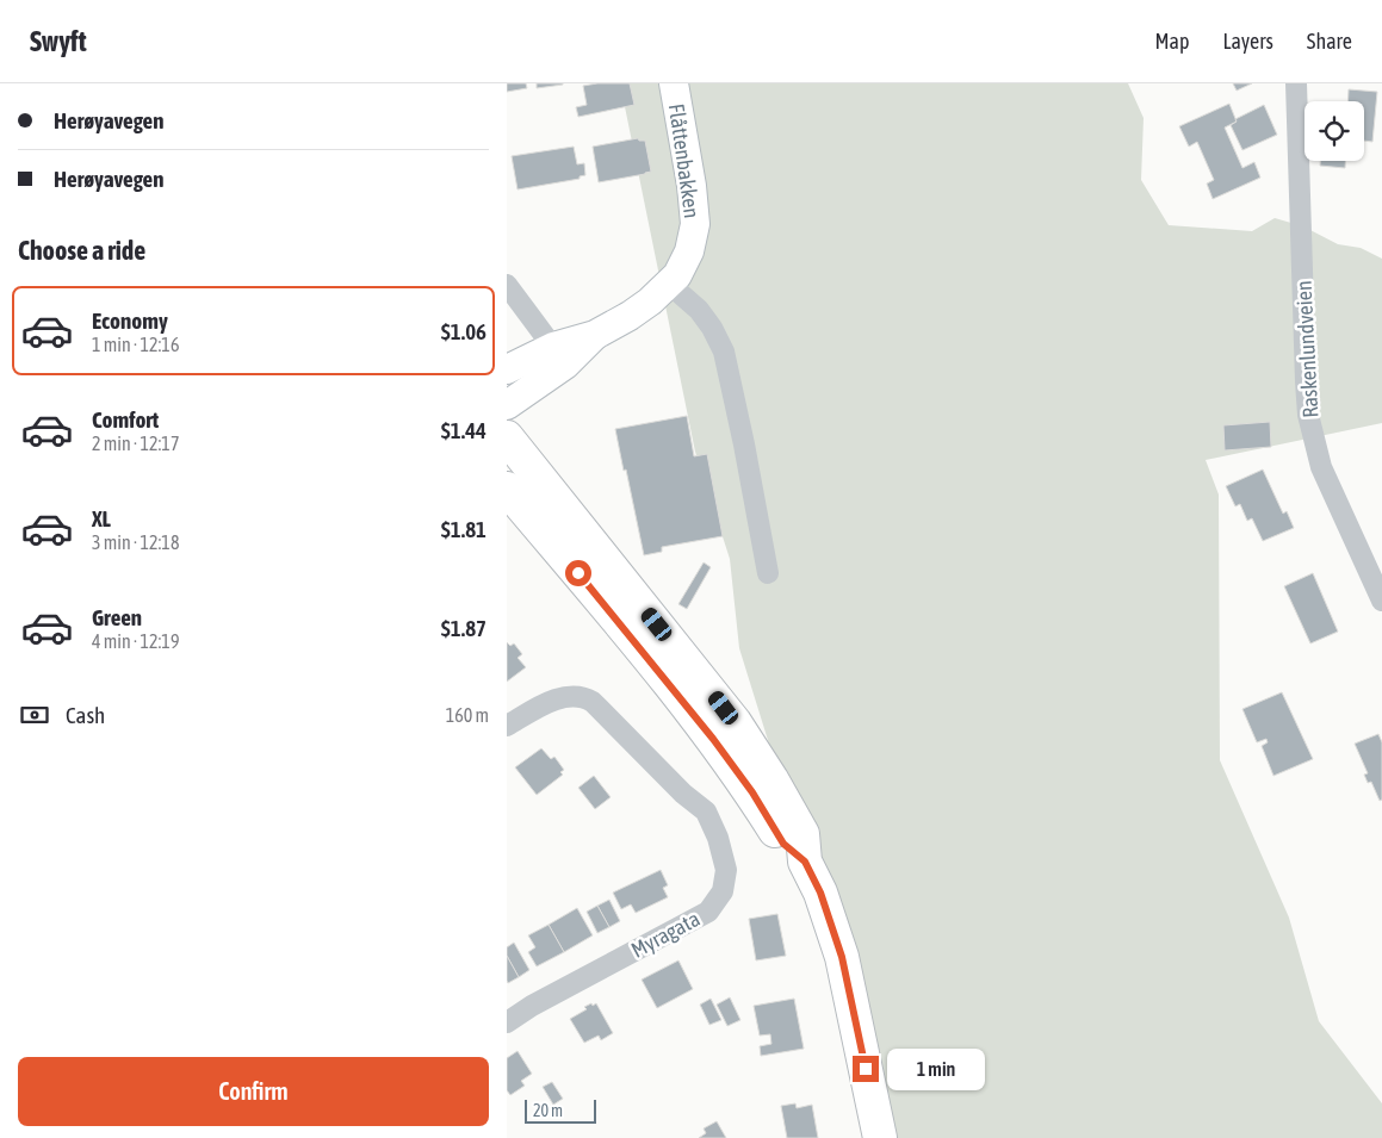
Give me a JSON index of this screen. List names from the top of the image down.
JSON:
{
  "streets": {
    "main road": ["Flåttenbakken"],
    "street": ["Raskenlundveien", "Myragata"]
  },
  "scale_bar": "20 m",
  "page": {
    "header": "Swyft",
    "nav": ["Map", "Layers", "Share"],
    "banner": ["Herøyavegen", "Herøyavegen"],
    "heading": "Choose a ride",
    "list": [
      {
        "name": "Economy",
        "note": "1 min · 12:16",
        "value": "$1.06"
      },
      {
        "name": "Comfort",
        "note": "2 min · 12:17",
        "value": "$1.44"
      },
      {
        "name": "XL",
        "note": "3 min · 12:18",
        "value": "$1.81"
      },
      {
        "name": "Green",
        "note": "4 min · 12:19",
        "value": "$1.87"
      }
    ],
    "pay": ["Cash", "160 m"],
    "buttons": "Confirm",
    "bubble": "1 min",
    "scale": "20 m"
  }
}
